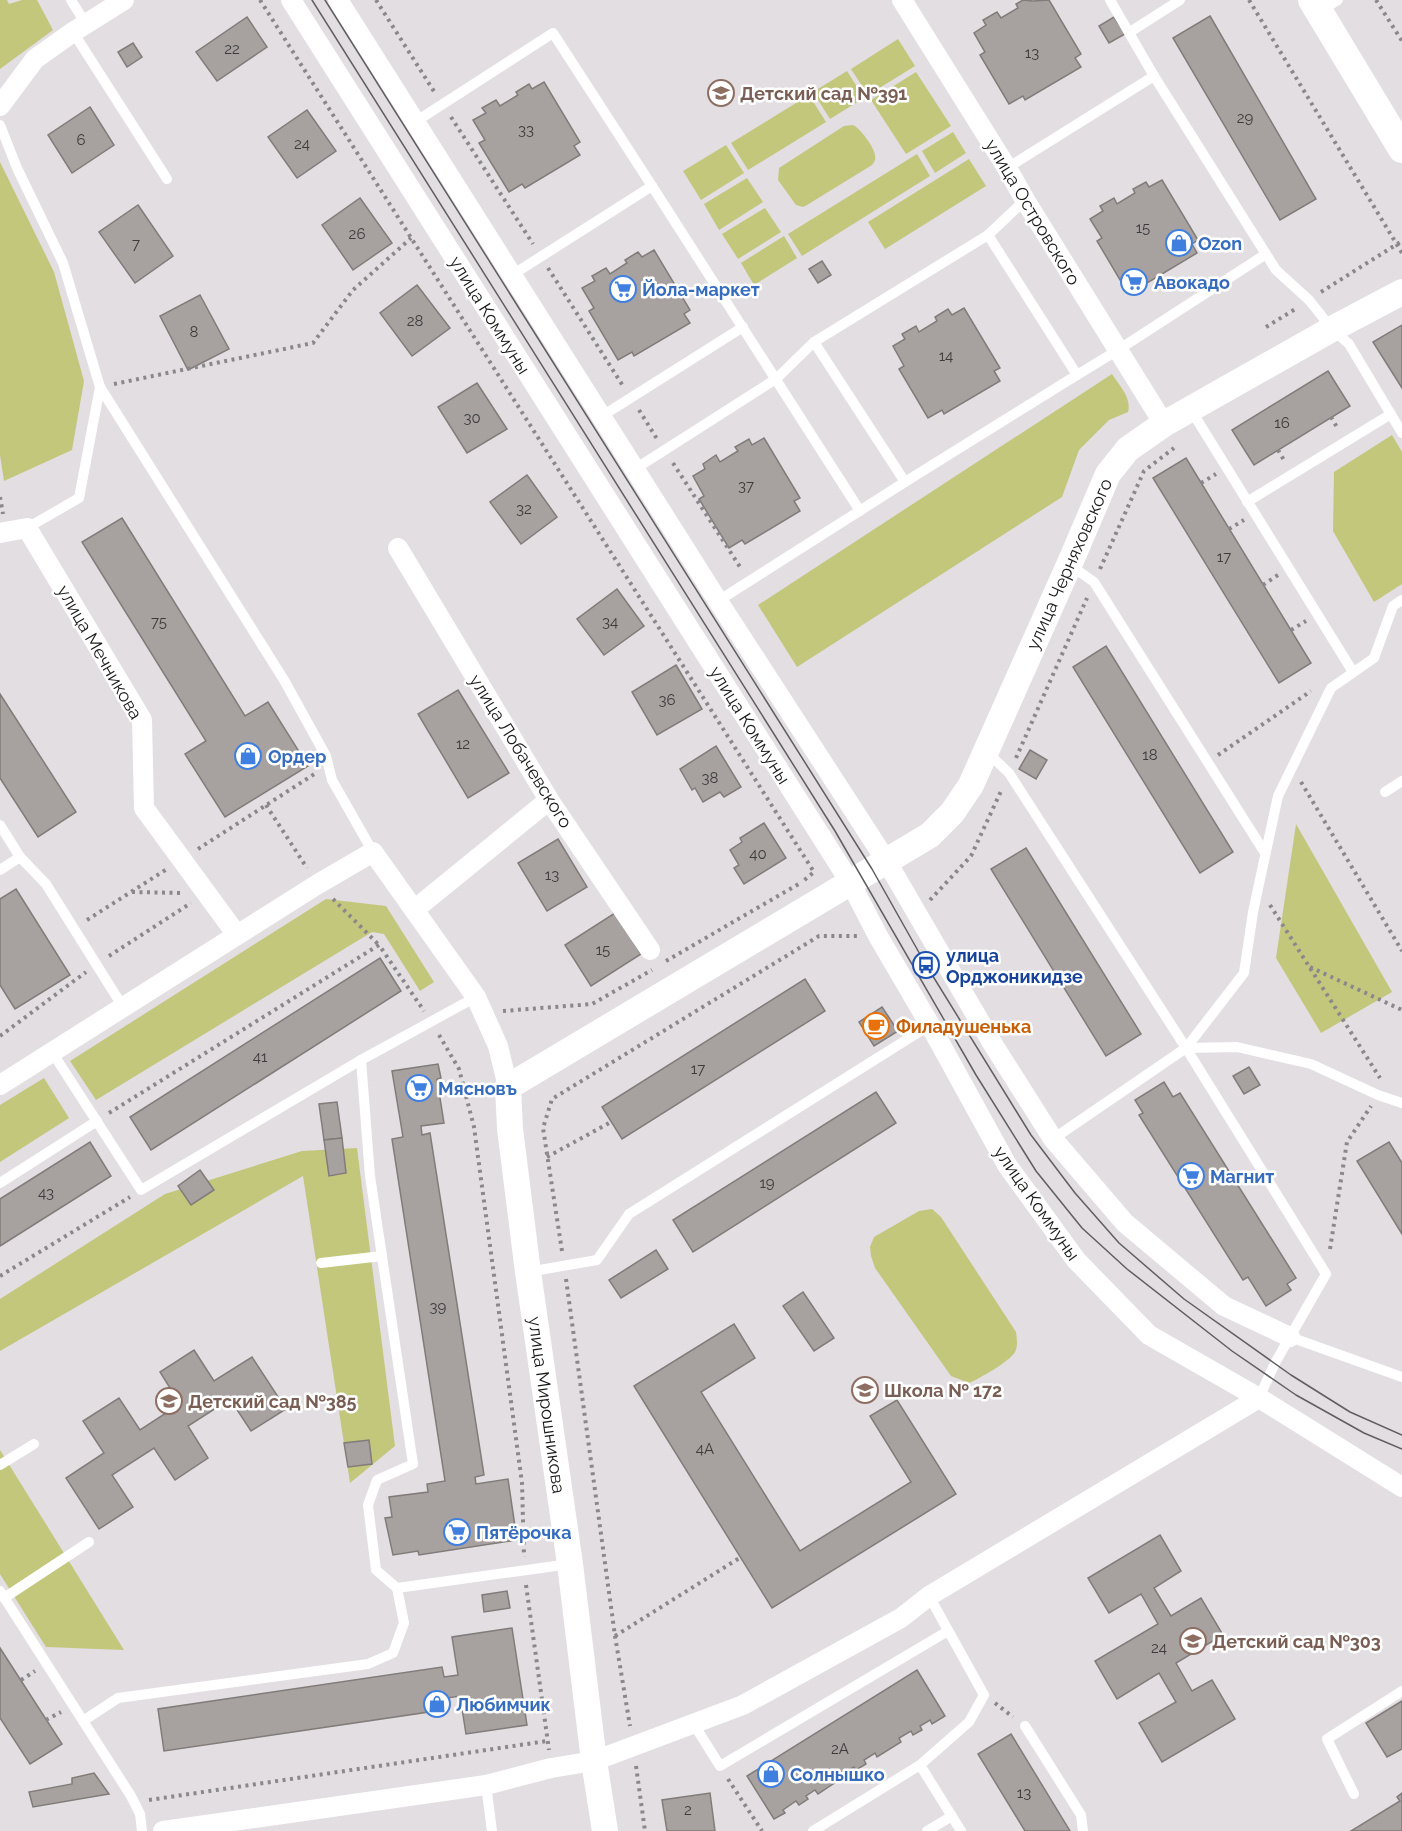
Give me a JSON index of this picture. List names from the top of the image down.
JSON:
{
  "streets": {
    "street": [
      "улица Островского",
      "улица Коммуны",
      "улица Черняховского",
      "улица Мечникова",
      "улица Лобачевского",
      "улица Мирошникова"
    ]
  },
  "crossings": [
    ["улица Островского", "улица Черняховского"]
  ],
  "places": {
    "school or university": [
      "Детский сад №391",
      "Школа № 172",
      "Детский сад №385",
      "Детский сад №303"
    ],
    "shop": [
      "Ozon",
      "Ордер",
      "Любимчик",
      "Солнышко"
    ],
    "supermarket": [
      "Авокадо",
      "Йола-маркет",
      "Мясновъ",
      "Магнит",
      "Пятёрочка"
    ],
    "bus stop": ["улица Орджоникидзе"],
    "cafe": ["Филадушенька"]
  },
  "house_numbers": [
    "22",
    "13",
    "29",
    "33",
    "6",
    "24",
    "15",
    "26",
    "7",
    "28",
    "8",
    "14",
    "30",
    "16",
    "37",
    "32",
    "17",
    "75",
    "34",
    "36",
    "12",
    "18",
    "38",
    "40",
    "13",
    "15",
    "41",
    "17",
    "19",
    "43",
    "39",
    "4А",
    "24",
    "2А",
    "13",
    "2"
  ]
}
